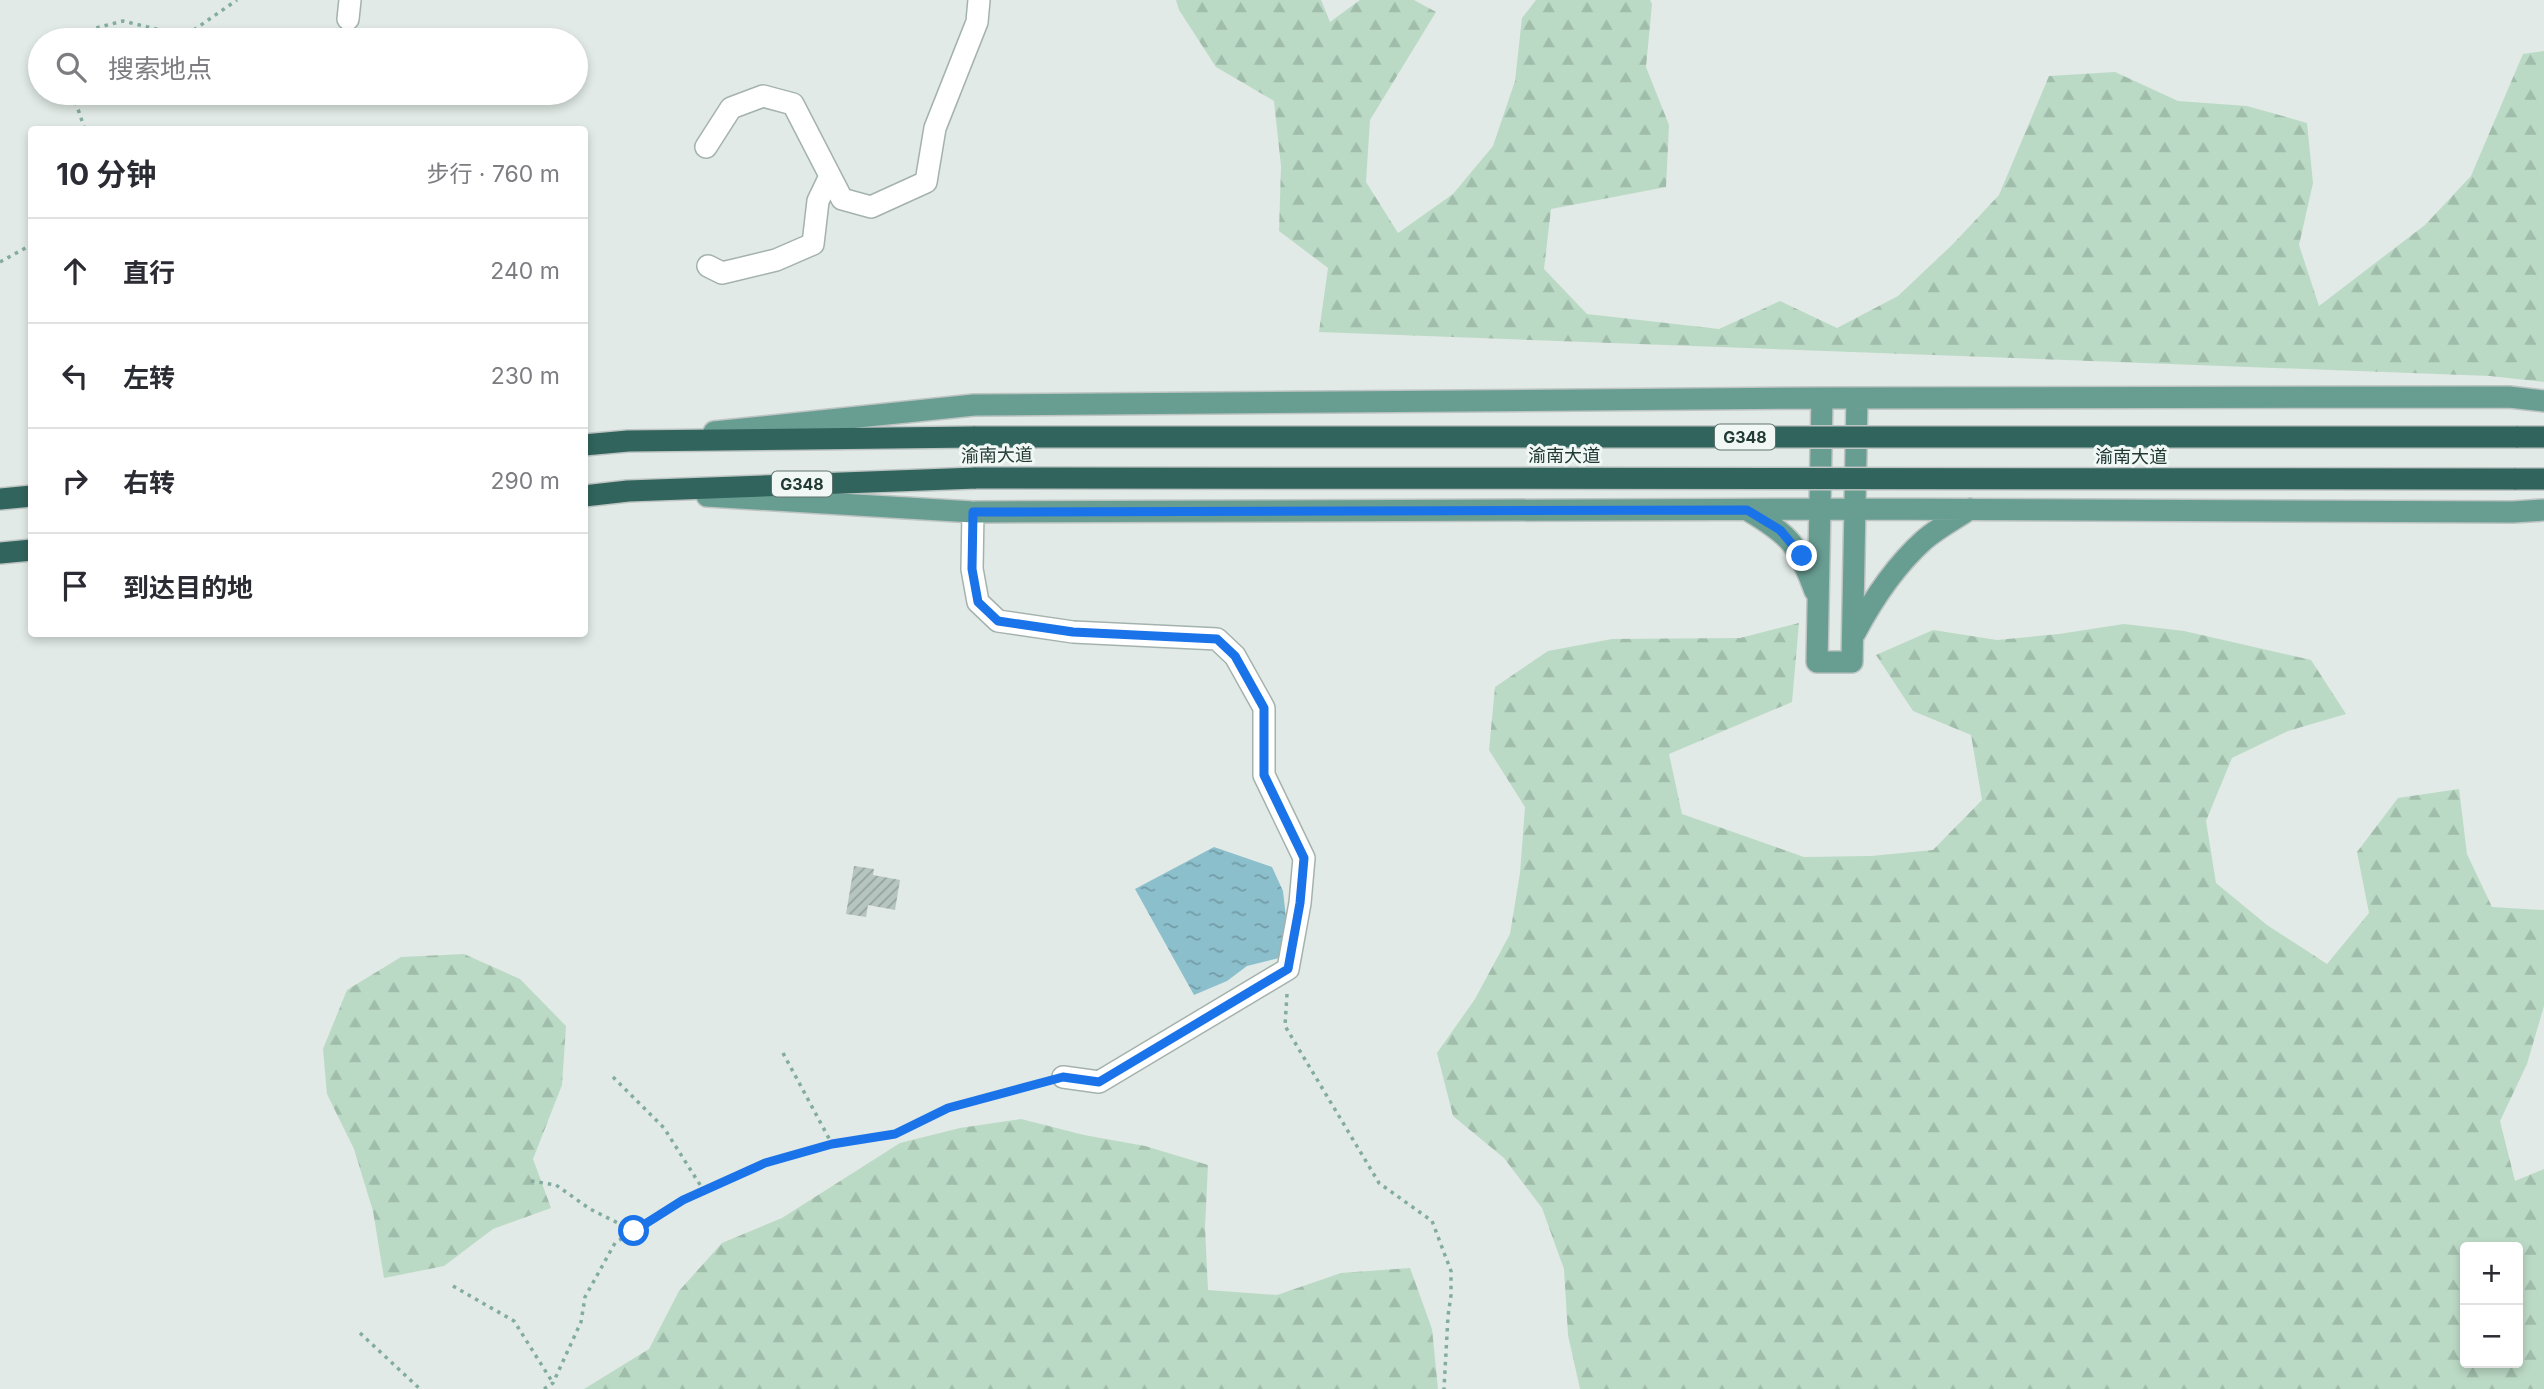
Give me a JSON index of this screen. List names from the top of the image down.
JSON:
{
  "streets": {
    "highway": ["G348", "渝南大道"]
  },
  "page": {
    "search": "搜索地点",
    "heading": ["10 分钟", "步行 · 760 m"],
    "list": [
      ["直行", "240 m"],
      ["左转", "230 m"],
      ["右转", "290 m"],
      "到达目的地"
    ],
    "map_buttons": ["+", "−"]
  }
}
